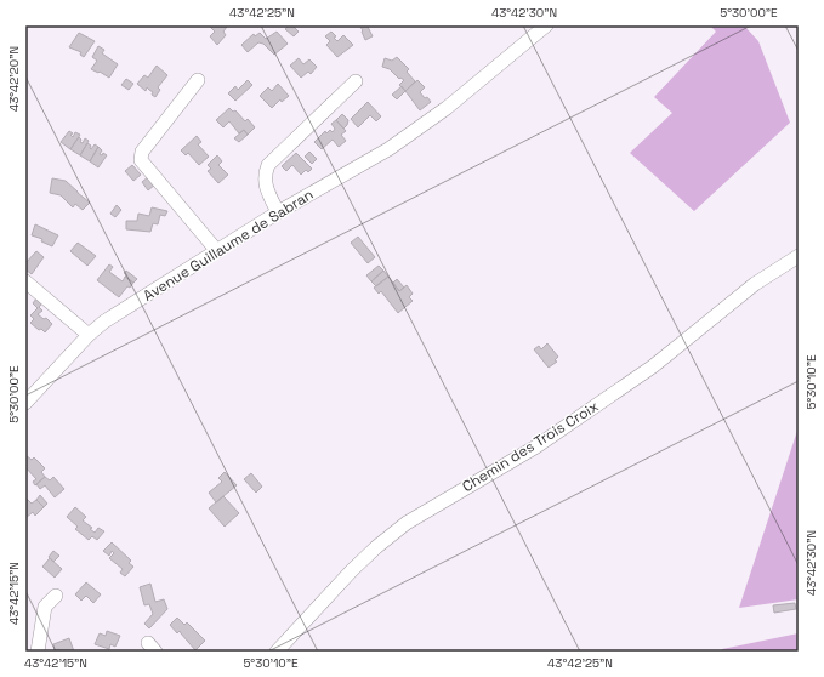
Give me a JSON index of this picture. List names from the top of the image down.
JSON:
{
  "streets": {
    "street": ["Avenue Guillaume de Sabran", "Chemin des Trois Croix"]
  },
  "coordinates": [
    "43°42'25\"N",
    "43°42'30\"N",
    "5°30'00\"E",
    "43°42'20\"N",
    "5°30'10\"E",
    "43°42'15\"N"
  ]
}
